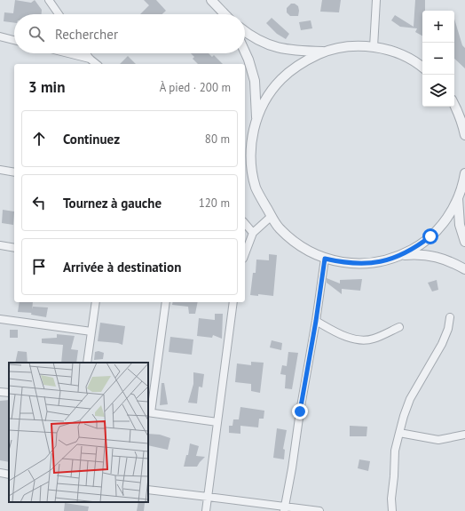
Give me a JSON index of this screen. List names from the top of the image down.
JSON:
{
  "page": {
    "map_buttons": ["+", "−"],
    "search": "Rechercher",
    "heading": ["3 min", "À pied · 200 m"],
    "list": [
      ["Continuez", "80 m"],
      ["Tournez à gauche", "120 m"],
      "Arrivée à destination"
    ]
  }
}
